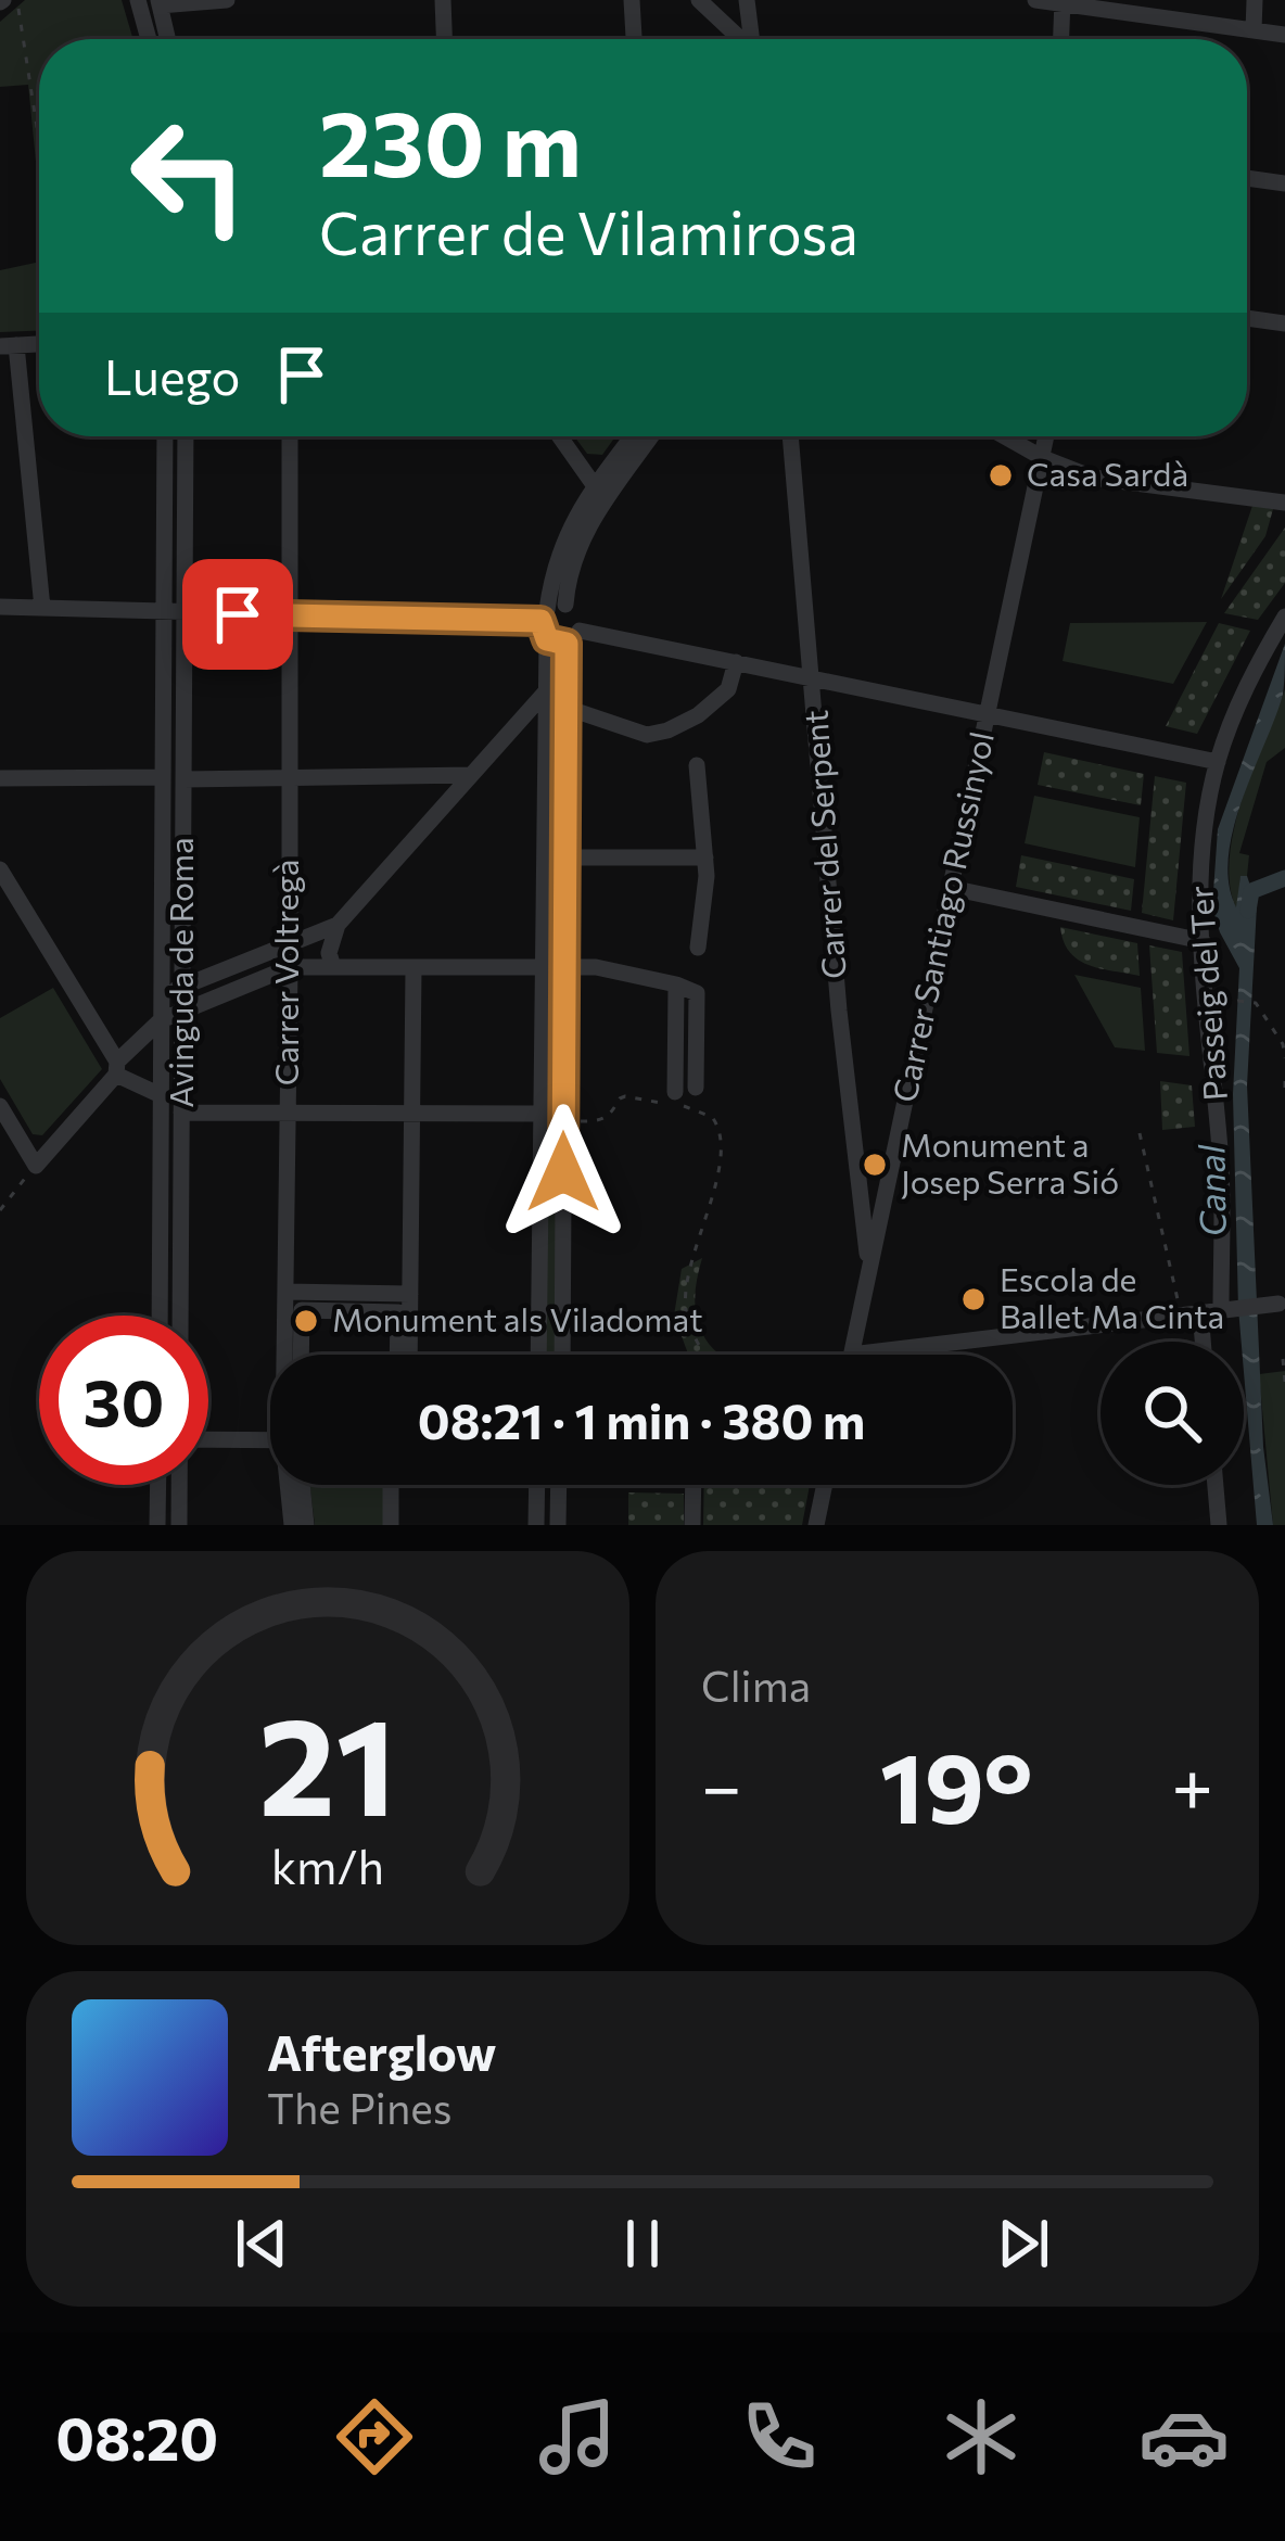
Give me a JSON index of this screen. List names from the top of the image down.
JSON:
{
  "streets": {
    "street": [
      "Carrer del Serpent",
      "Carrer Santiago Russinyol",
      "Avinguda de Roma",
      "Carrer Voltregà",
      "Passeig del Ter"
    ]
  },
  "crossings": [
    ["Carrer del Serpent", "Carrer Santiago Russinyol"]
  ],
  "water": ["Canal"],
  "places": [
    "Casa Sardà",
    "Monument a Josep Serra Sió",
    "Escola de Ballet Ma Cinta",
    "Monument als Viladomat"
  ],
  "page": {
    "turn": ["230 m", "Carrer de Vilamirosa"],
    "then": "Luego",
    "limit": "30",
    "trip": "08:21 · 1 min · 380 m",
    "tile": "Clima",
    "heat": ["−", "19°", "+"],
    "song": ["Afterglow", "The Pines"],
    "tabs": "08:20",
    "gauge": ["21", "km/h"]
  }
}
